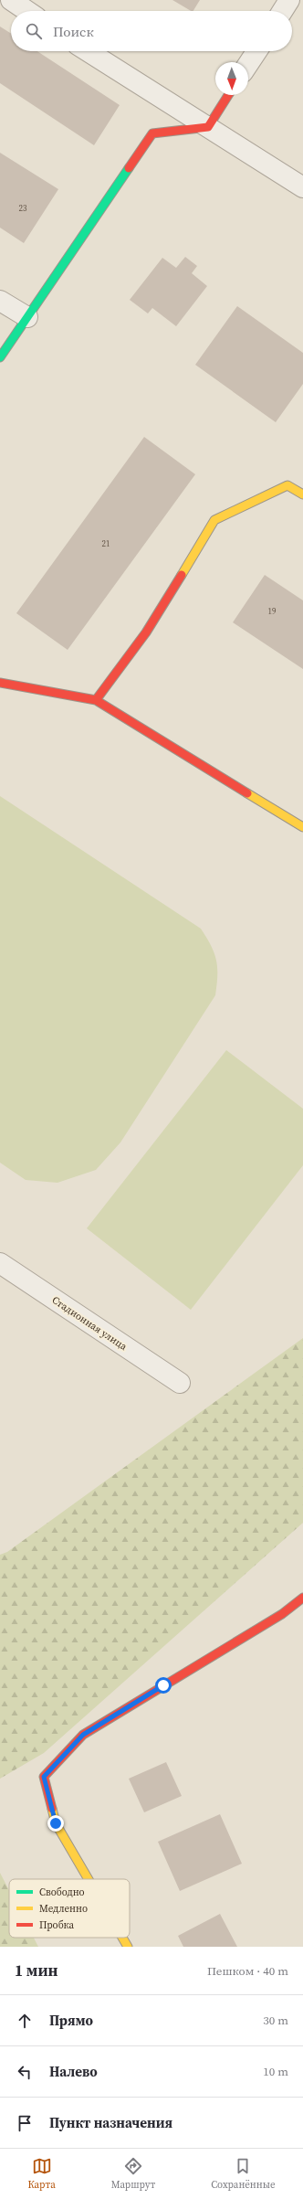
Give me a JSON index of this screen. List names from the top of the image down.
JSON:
{
  "streets": {
    "street": ["Стадионная улица"]
  },
  "house_numbers": ["23", "21", "19"],
  "legend": ["Свободно", "Медленно", "Пробка"],
  "north": "bottom",
  "page": {
    "search": "Поиск",
    "heading": ["1 мин", "Пешком · 40 m"],
    "list": [
      ["Прямо", "30 m"],
      ["Налево", "10 m"],
      "Пункт назначения"
    ],
    "nav": ["Карта", "Маршрут", "Сохранённые"]
  }
}
